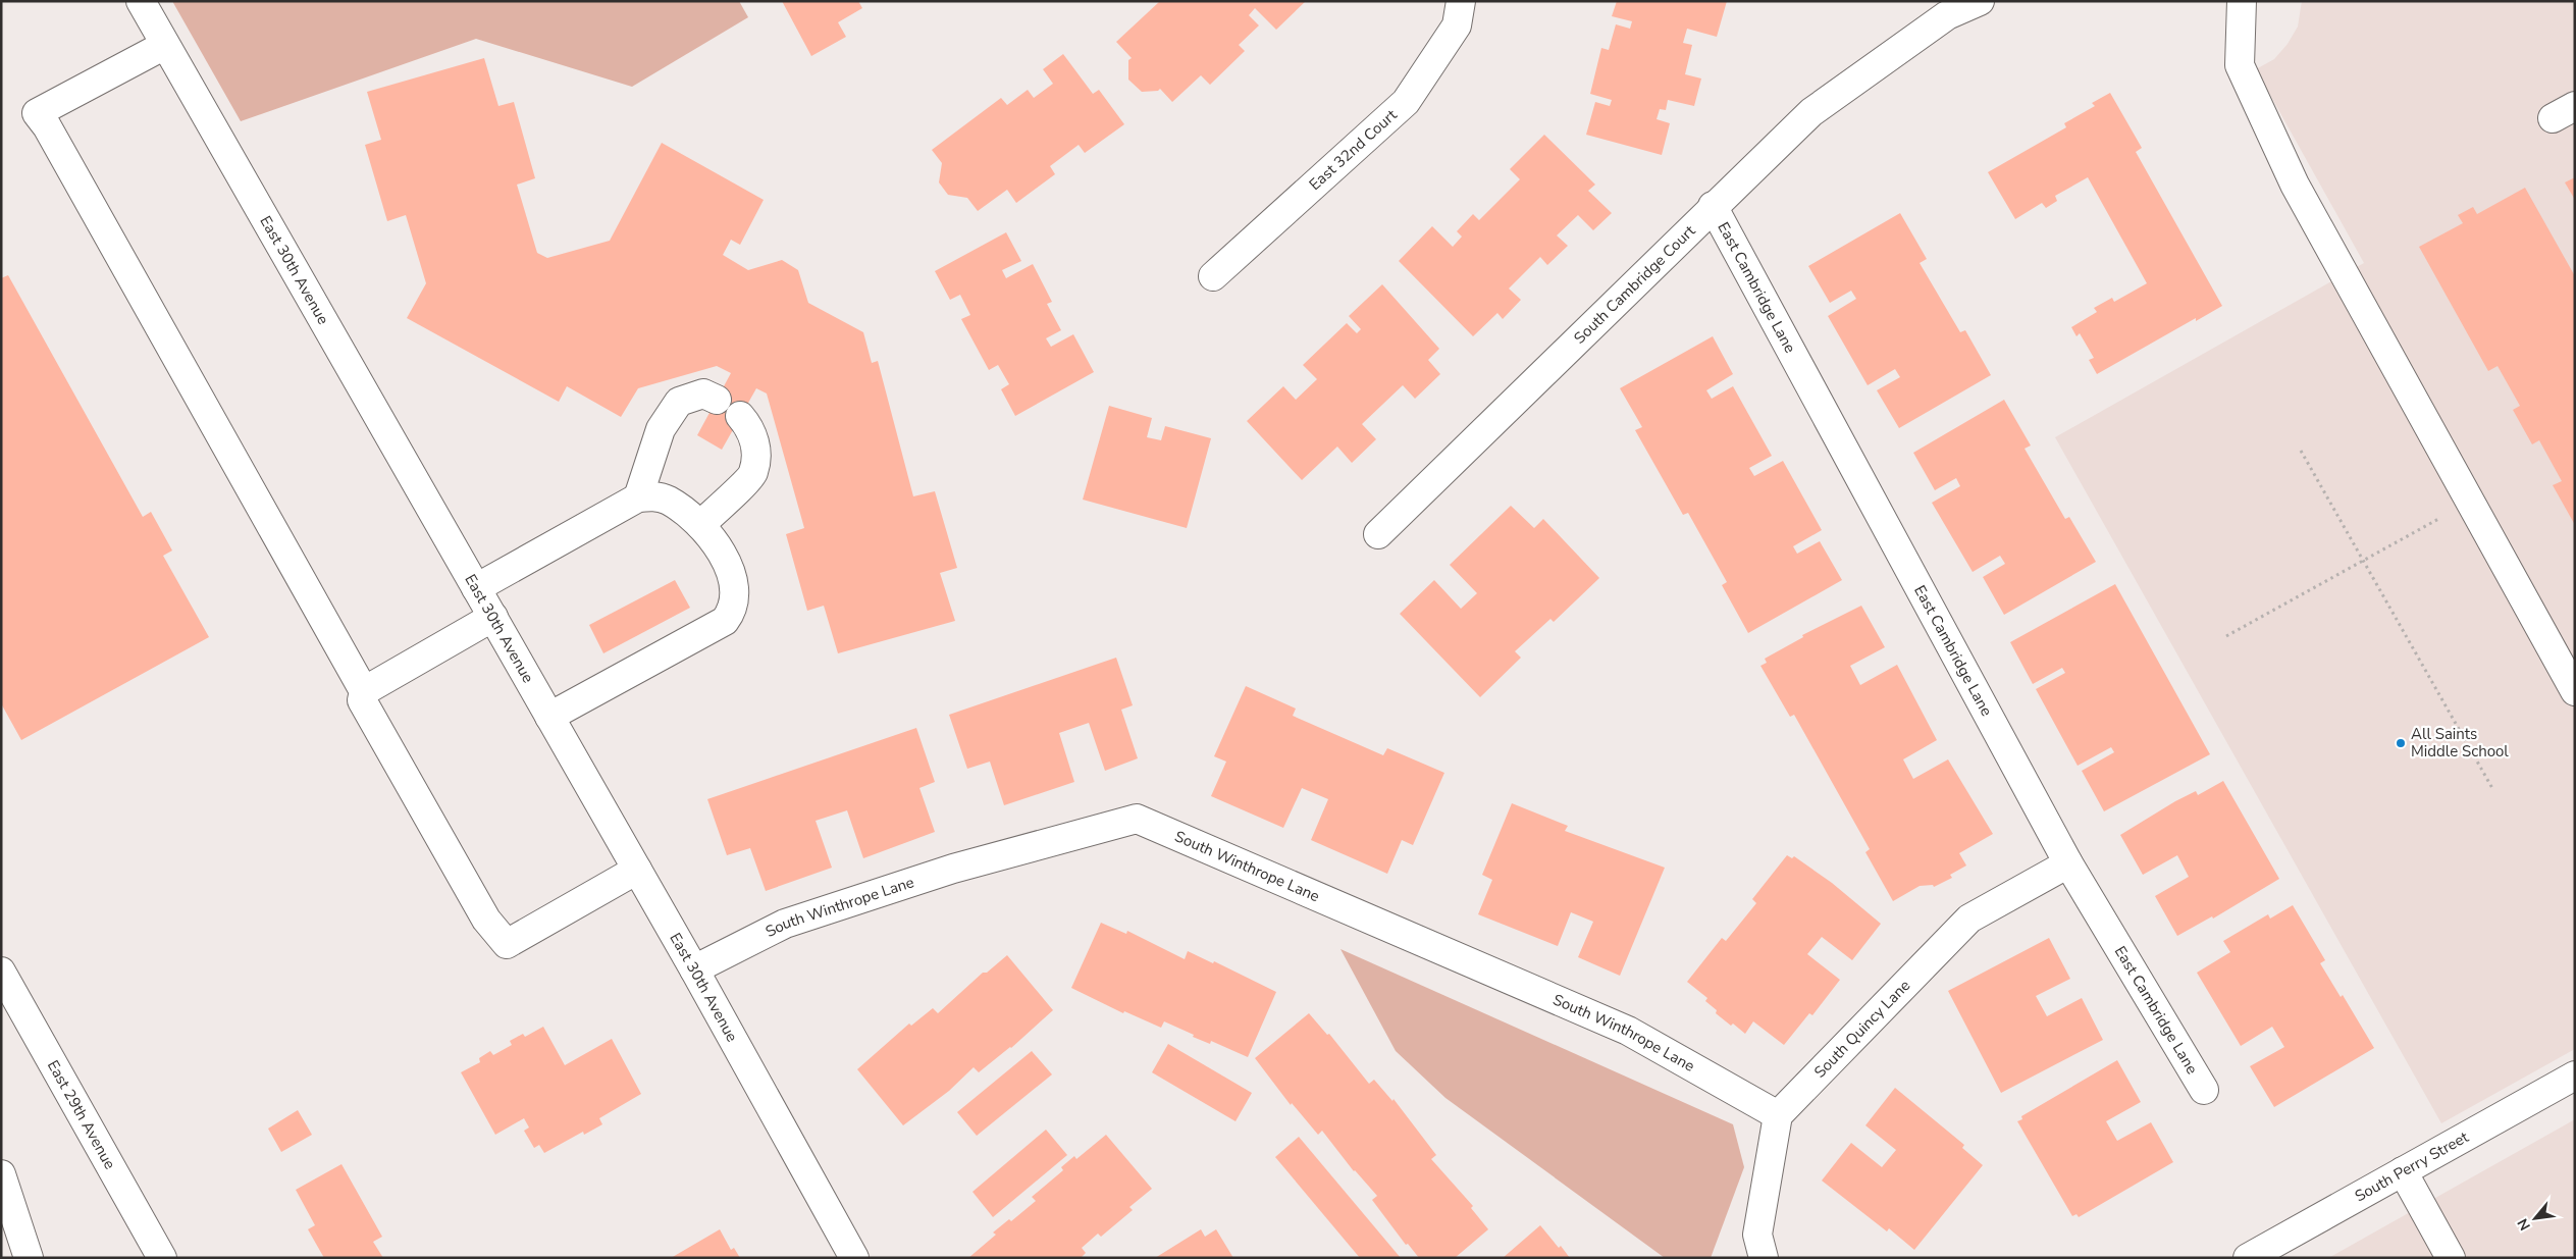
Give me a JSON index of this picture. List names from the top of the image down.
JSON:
{
  "streets": {
    "street": [
      "East 32nd Court",
      "East 30th Avenue",
      "South Cambridge Court",
      "East Cambridge Lane",
      "South Winthrope Lane",
      "South Quincy Lane",
      "East 29th Avenue",
      "South Perry Street"
    ]
  },
  "crossings": [
    ["East 30th Avenue", "South Winthrope Lane"],
    ["South Cambridge Court", "East Cambridge Lane"],
    ["East Cambridge Lane", "South Quincy Lane"],
    ["South Winthrope Lane", "South Quincy Lane"]
  ],
  "places": ["All Saints Middle School"],
  "north": "bottom left"
}
